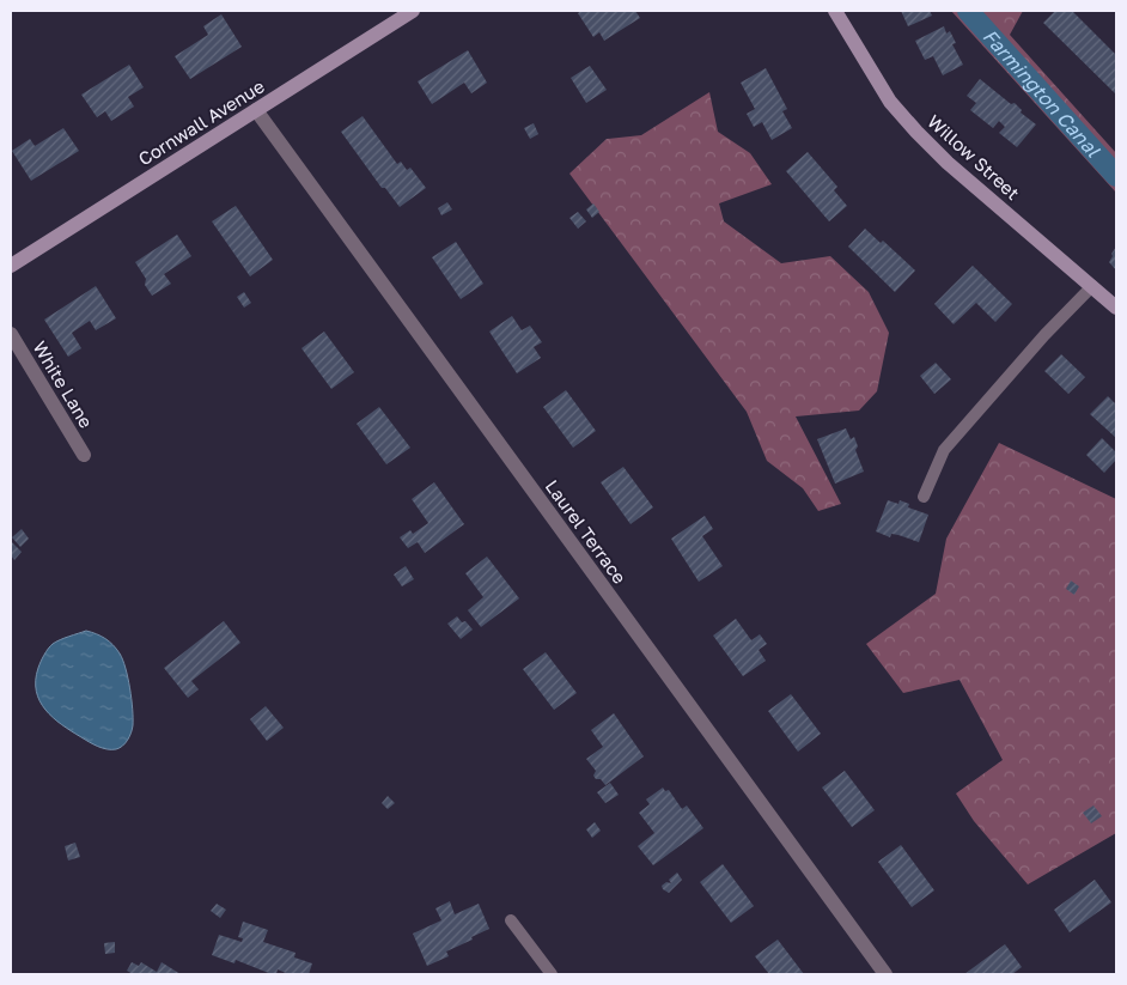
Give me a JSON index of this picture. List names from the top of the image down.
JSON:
{
  "streets": {
    "street": [
      "Cornwall Avenue",
      "Willow Street",
      "White Lane",
      "Laurel Terrace"
    ]
  },
  "crossings": [
    ["Cornwall Avenue", "Laurel Terrace"]
  ],
  "water": ["Farmington Canal"]
}
